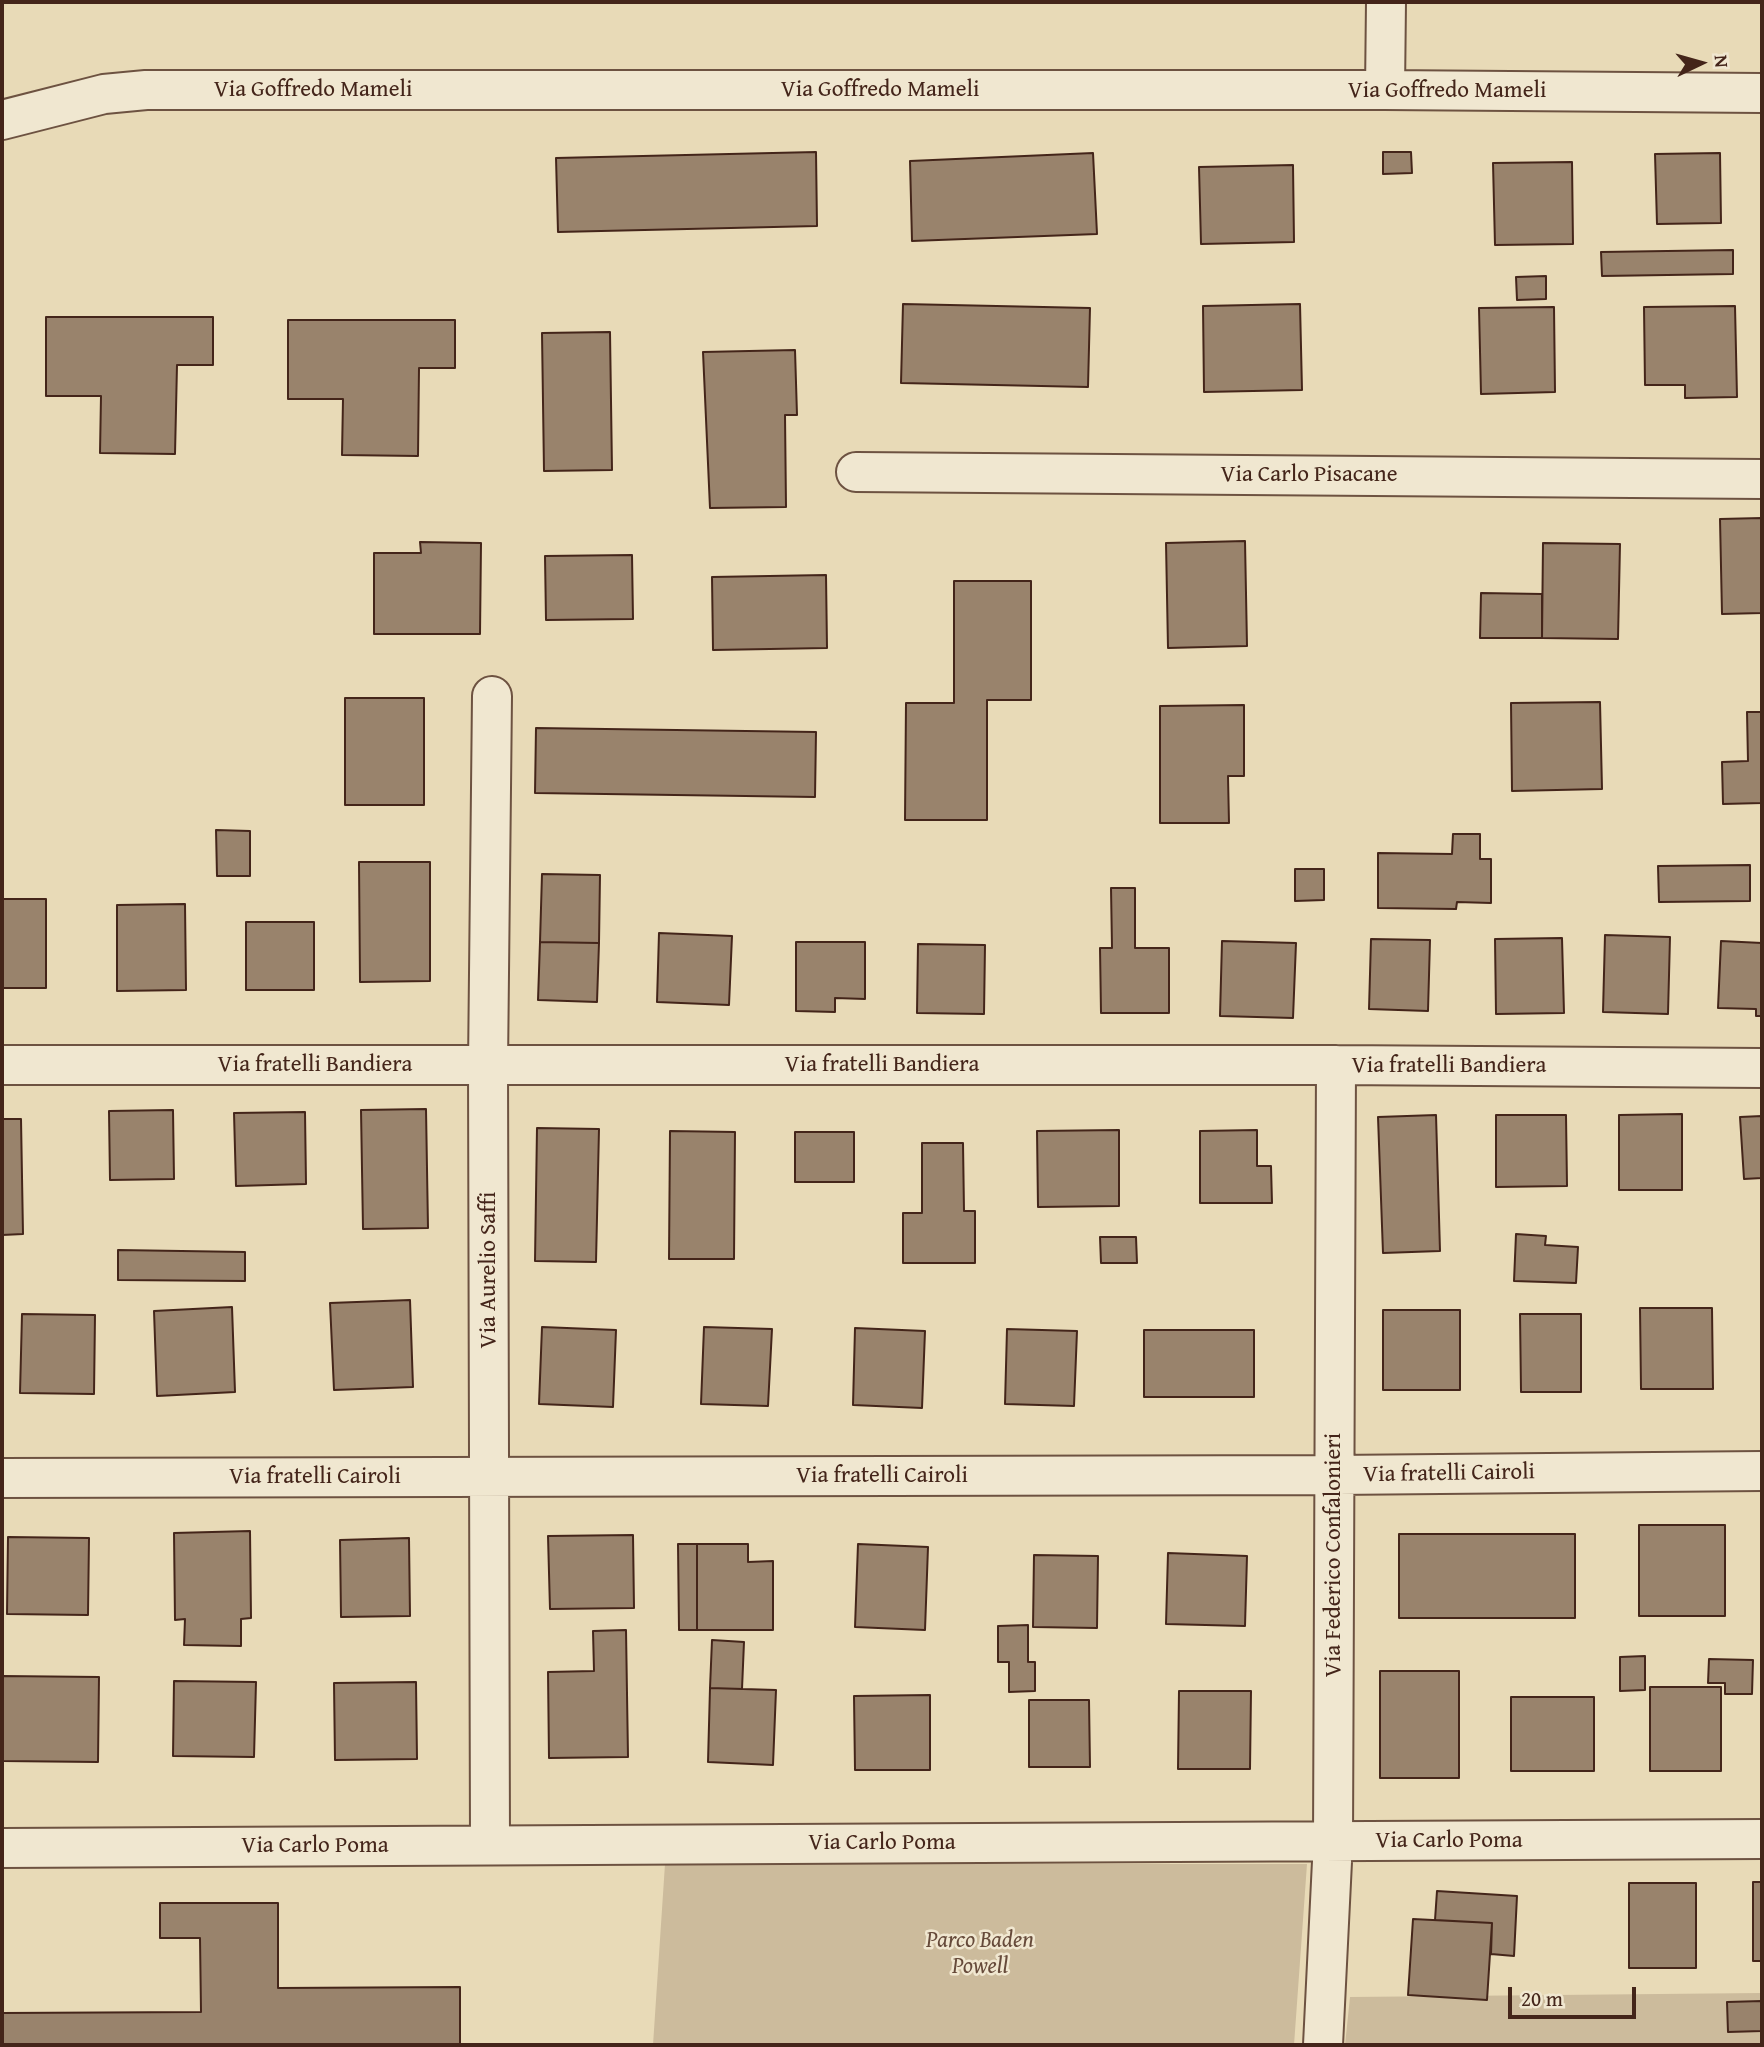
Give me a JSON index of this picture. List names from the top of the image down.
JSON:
{
  "streets": {
    "street": [
      "Via Goffredo Mameli",
      "Via Carlo Pisacane",
      "Via fratelli Bandiera",
      "Via Aurelio Saffi",
      "Via fratelli Cairoli",
      "Via Federico Confalonieri",
      "Via Carlo Poma"
    ]
  },
  "crossings": [
    ["Via fratelli Bandiera", "Via Aurelio Saffi"],
    ["Via fratelli Bandiera", "Via Federico Confalonieri"],
    ["Via Aurelio Saffi", "Via fratelli Cairoli"],
    ["Via Aurelio Saffi", "Via Carlo Poma"],
    ["Via fratelli Cairoli", "Via Federico Confalonieri"],
    ["Via Federico Confalonieri", "Via Carlo Poma"]
  ],
  "parks": ["Parco Baden Powell"],
  "scale_bar": "20 m",
  "north": "right"
}
